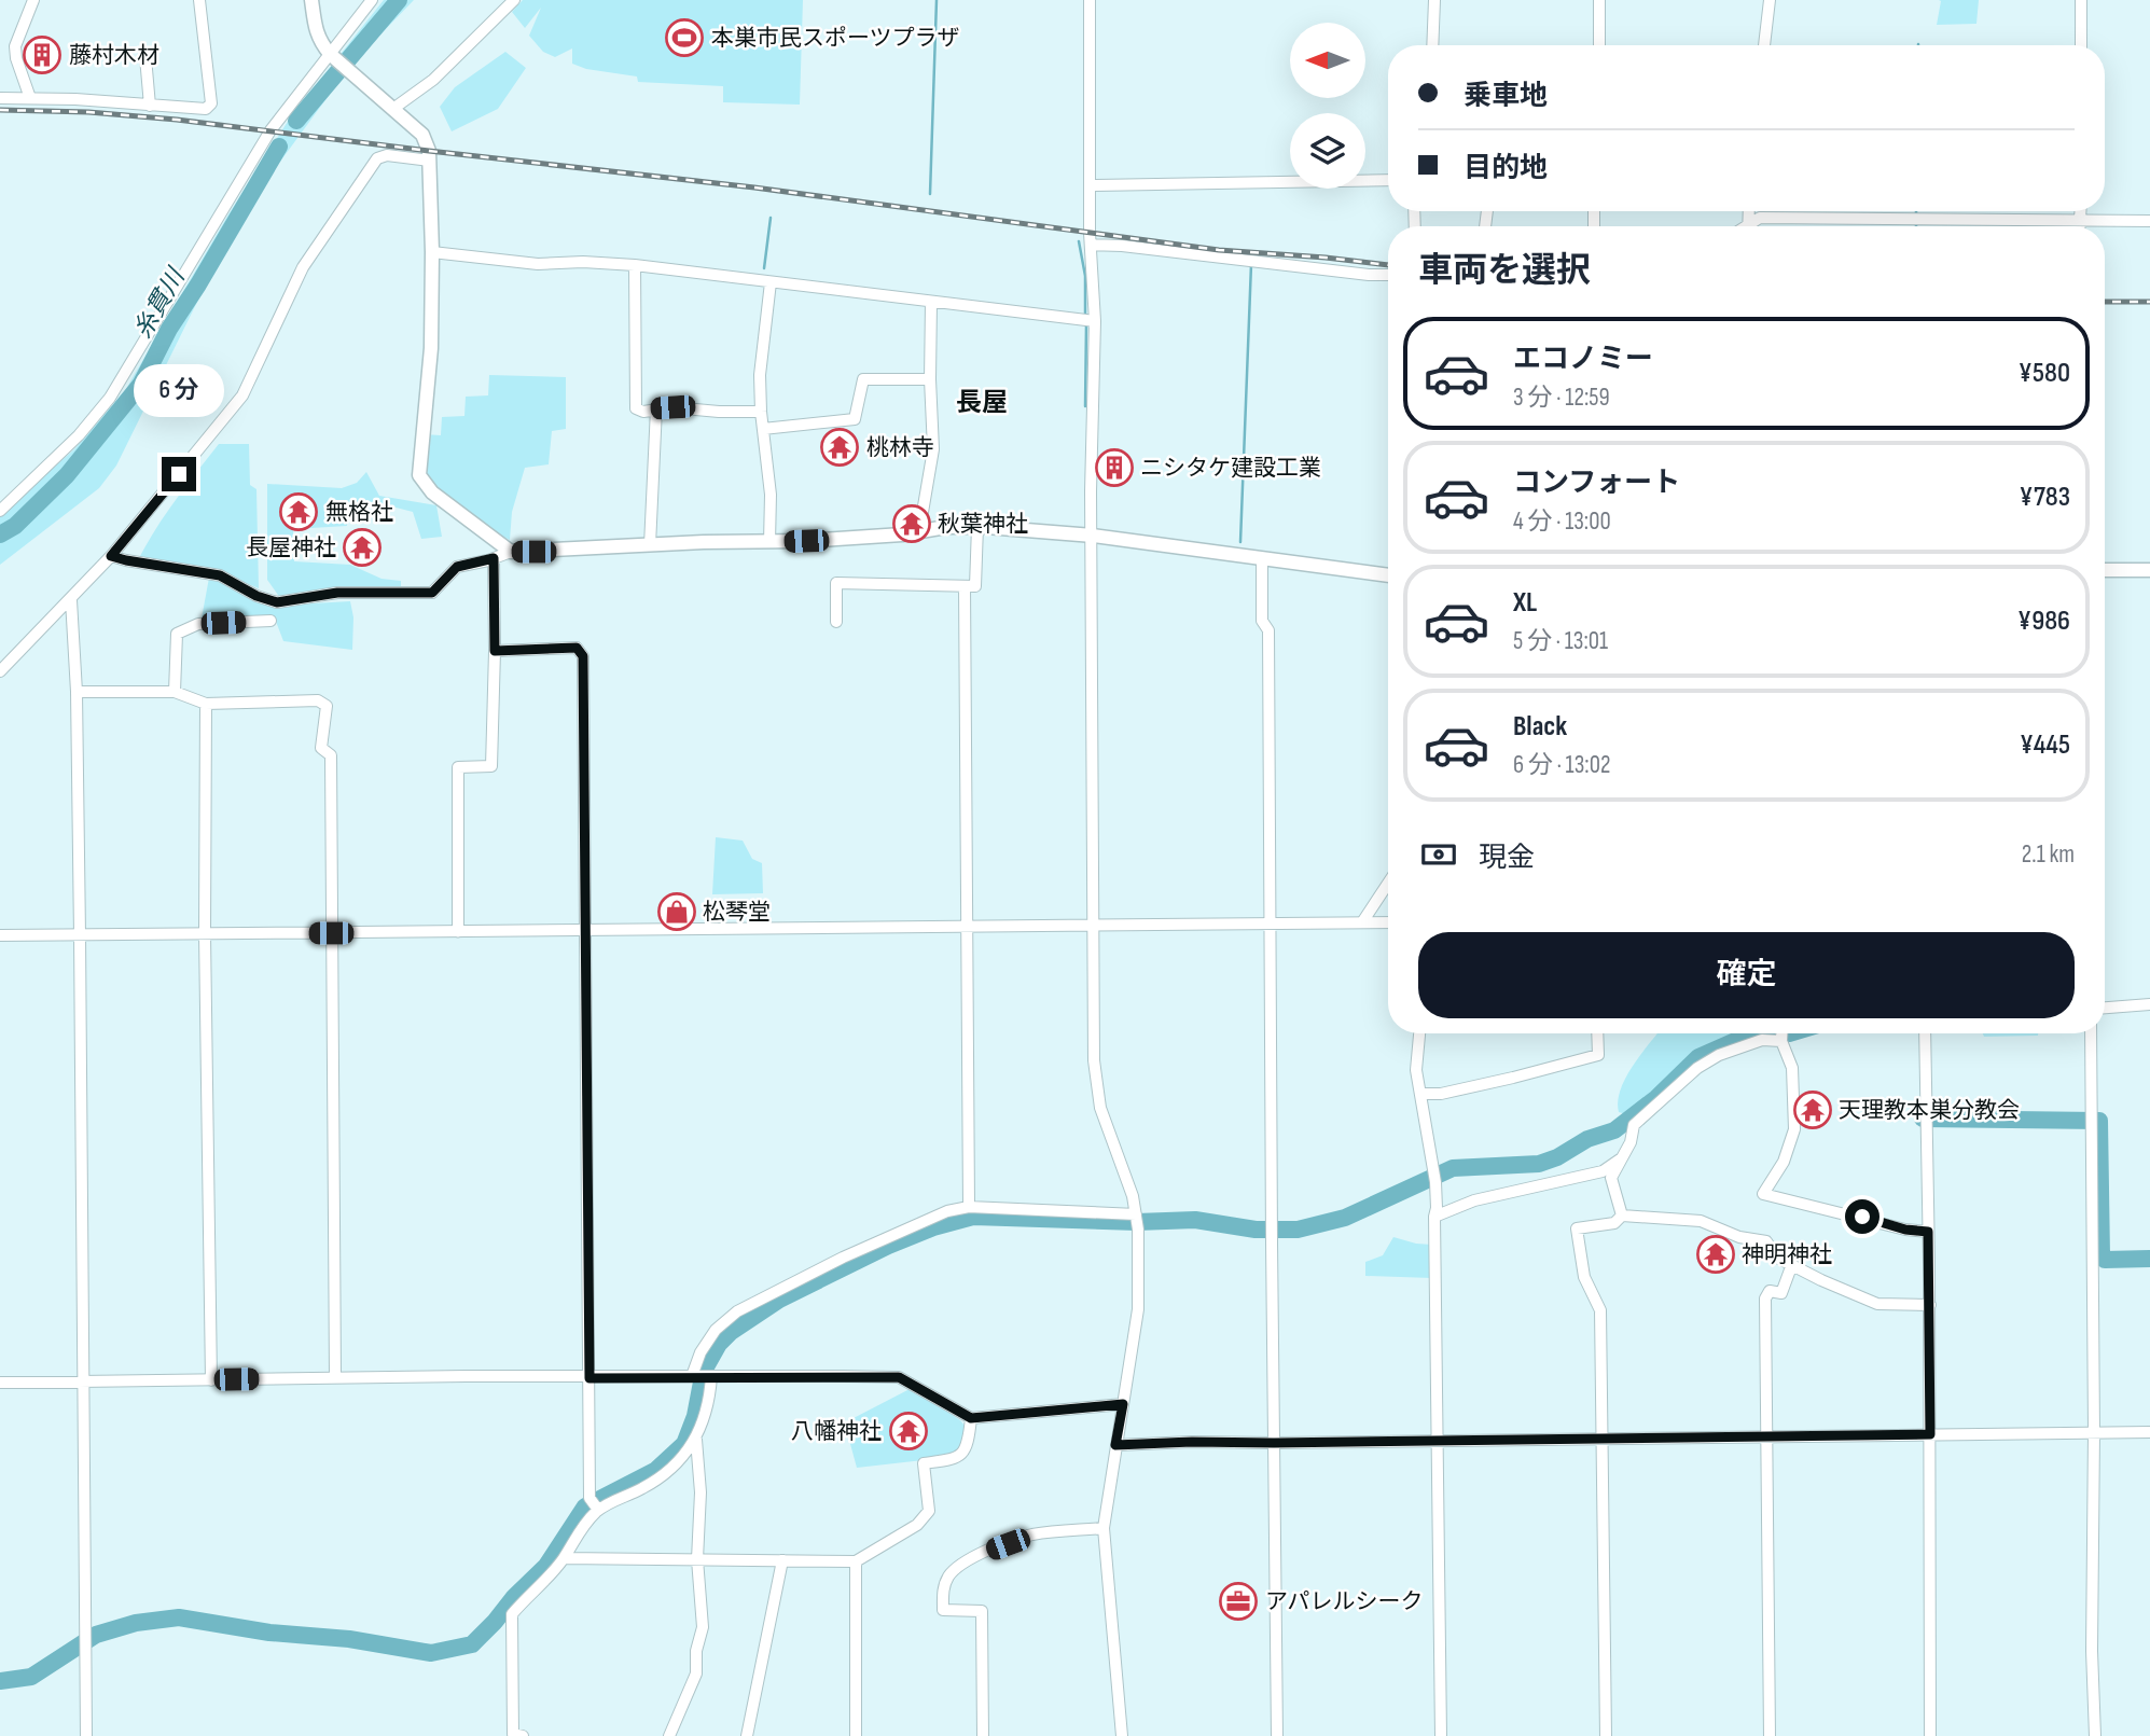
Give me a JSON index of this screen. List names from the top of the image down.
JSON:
{
  "districts": ["長屋"],
  "water": ["糸貫川"],
  "places": {
    "sports": ["本巣市民スポーツプラザ"],
    "building": ["藤村木材", "ニシタケ建設工業"],
    "temple": [
      "桃林寺",
      "無格社",
      "秋葉神社",
      "長屋神社",
      "天理教本巣分教会",
      "神明神社",
      "八幡神社"
    ],
    "shop": ["松琴堂"],
    "office": ["アパレルシーク"]
  },
  "north": "left",
  "page": {
    "banner": ["乗車地", "目的地"],
    "heading": "車両を選択",
    "list": [
      {
        "name": "エコノミー",
        "note": "3 分 · 12:59",
        "value": "¥580"
      },
      {
        "name": "コンフォート",
        "note": "4 分 · 13:00",
        "value": "¥783"
      },
      {
        "name": "XL",
        "note": "5 分 · 13:01",
        "value": "¥986"
      },
      {
        "name": "Black",
        "note": "6 分 · 13:02",
        "value": "¥445"
      }
    ],
    "bubble": "6 分",
    "pay": ["現金", "2.1 km"],
    "buttons": "確定"
  }
}
